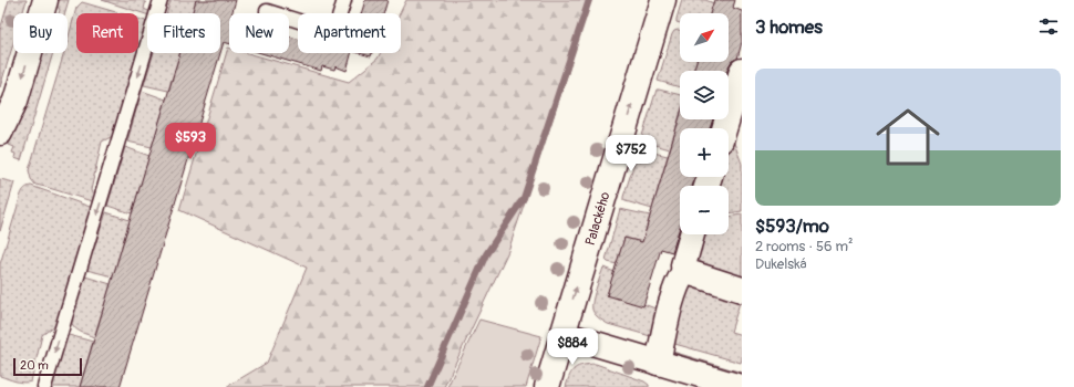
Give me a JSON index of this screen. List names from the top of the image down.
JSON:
{
  "streets": {
    "street": ["Palackého"]
  },
  "scale_bar": "20 m",
  "north": "top right",
  "page": {
    "heading": "3 homes",
    "map_buttons": ["+", "−"],
    "chip": [
      "Buy",
      "Rent",
      "Filters",
      "New",
      "Apartment"
    ],
    "list": [
      {
        "name": "$593/mo",
        "note": "2 rooms · 56 m² · Dukelská"
      }
    ],
    "price": ["$593", "$752", "$884"],
    "scale": "20 m"
  }
}
